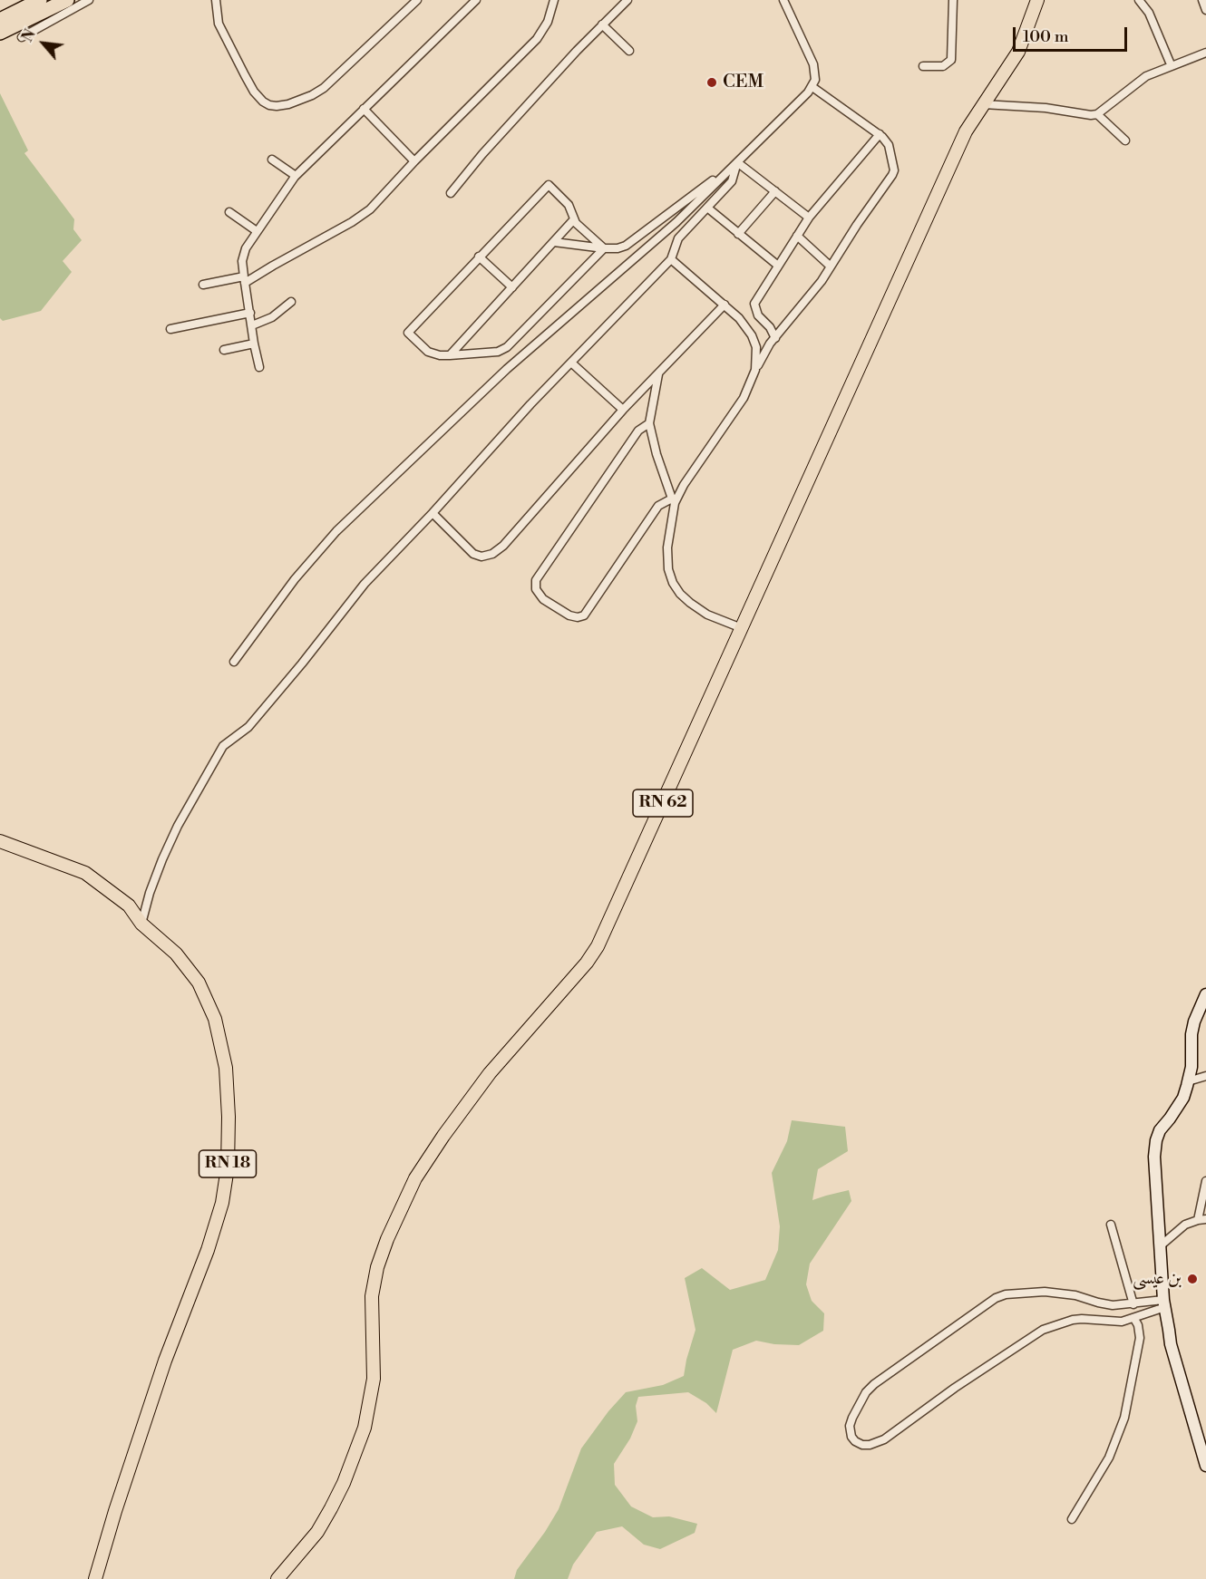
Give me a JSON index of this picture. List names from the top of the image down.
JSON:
{
  "streets": {
    "main road": ["RN 62", "RN 18"]
  },
  "places": ["CEM", "بن عيسى"],
  "scale_bar": "100 m",
  "north": "top left"
}
